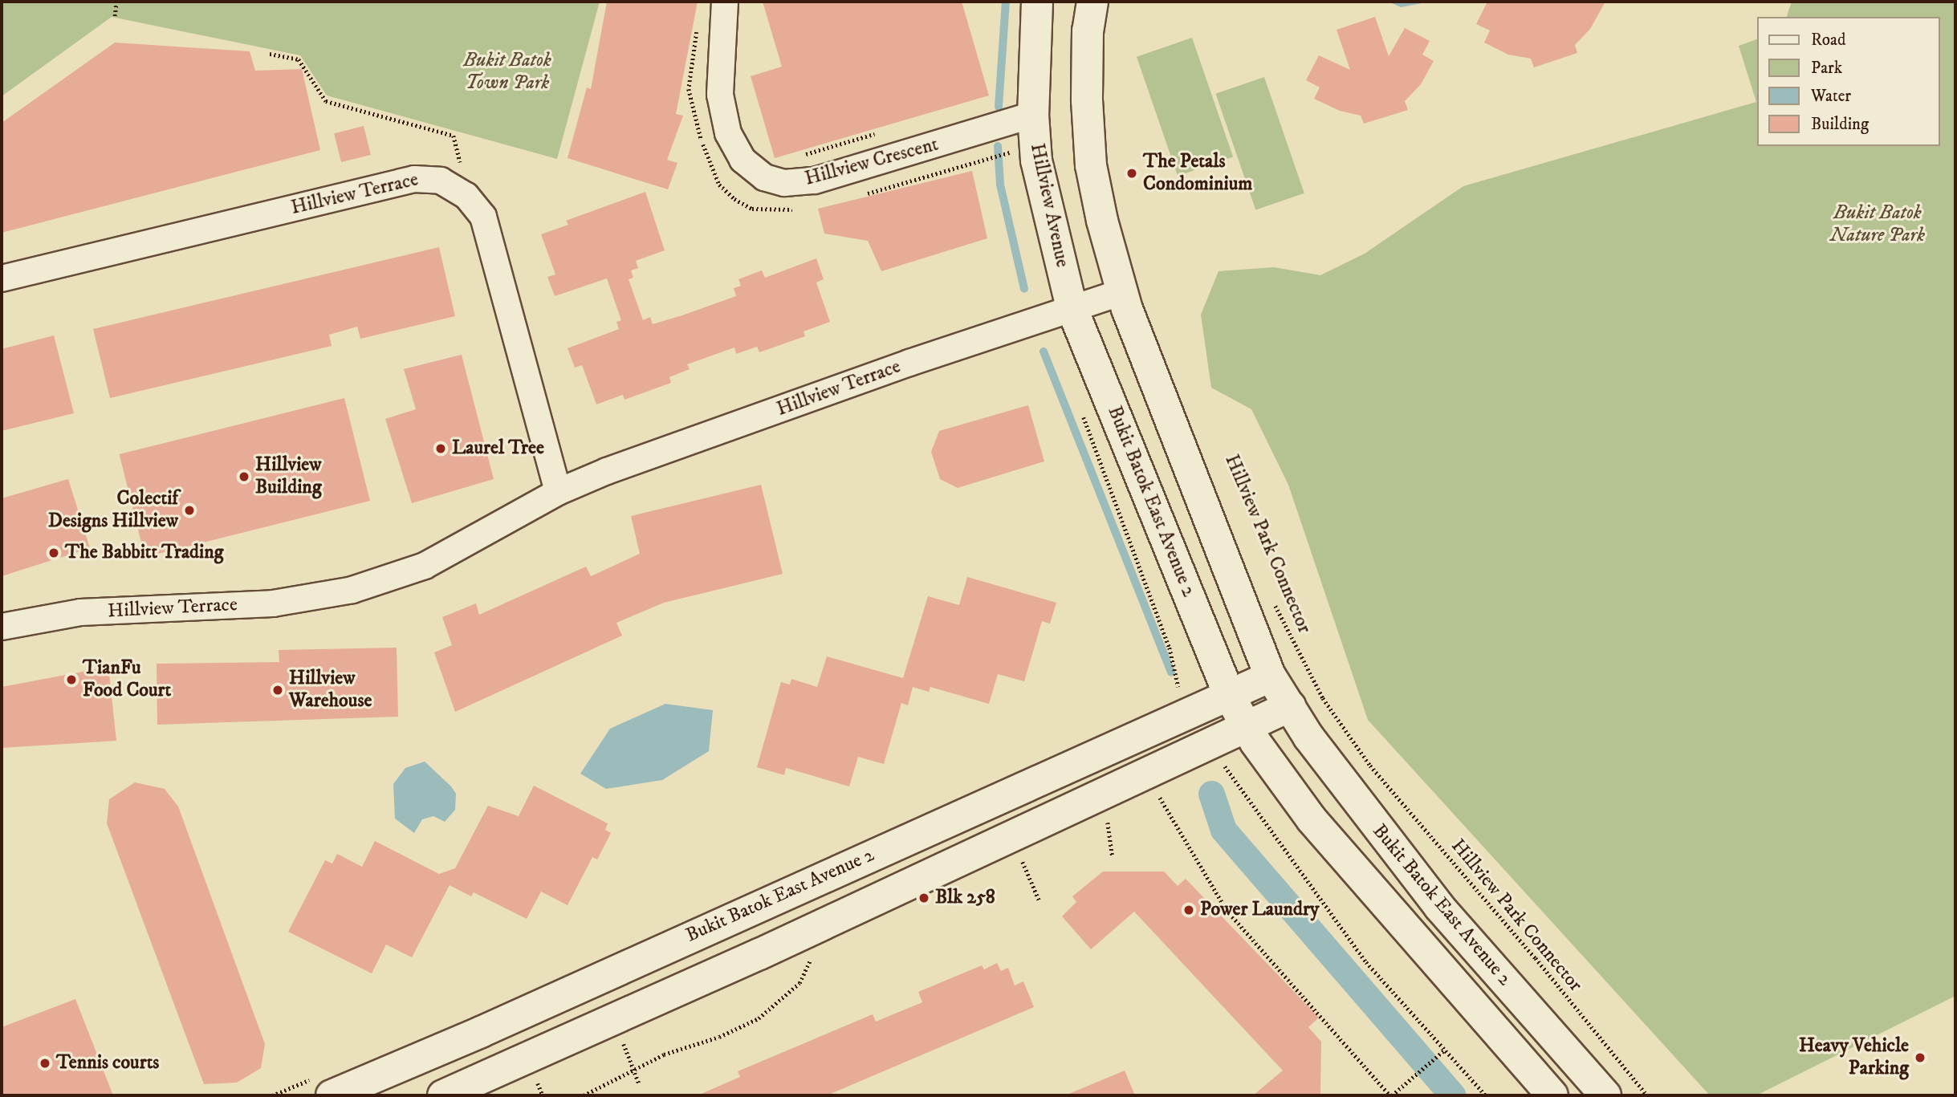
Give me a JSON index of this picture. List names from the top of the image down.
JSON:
{
  "streets": {
    "street": [
      "Hillview Crescent",
      "Hillview Terrace",
      "Hillview Avenue",
      "Bukit Batok East Avenue 2"
    ],
    "path": ["Hillview Park Connector"]
  },
  "crossings": [
    ["Hillview Crescent", "Hillview Avenue"],
    ["Hillview Terrace", "Hillview Avenue"],
    ["Hillview Terrace", "Bukit Batok East Avenue 2"],
    ["Hillview Avenue", "Bukit Batok East Avenue 2"]
  ],
  "parks": ["Bukit Batok Town Park", "Bukit Batok Nature Park"],
  "places": [
    "The Petals Condominium",
    "Laurel Tree",
    "Hillview Building",
    "Colectif Designs Hillview",
    "The Babbitt Trading",
    "TianFu Food Court",
    "Hillview Warehouse",
    "Blk 258",
    "Power Laundry",
    "Heavy Vehicle Parking",
    "Tennis courts"
  ],
  "legend": [
    "Road",
    "Park",
    "Water",
    "Building"
  ]
}
